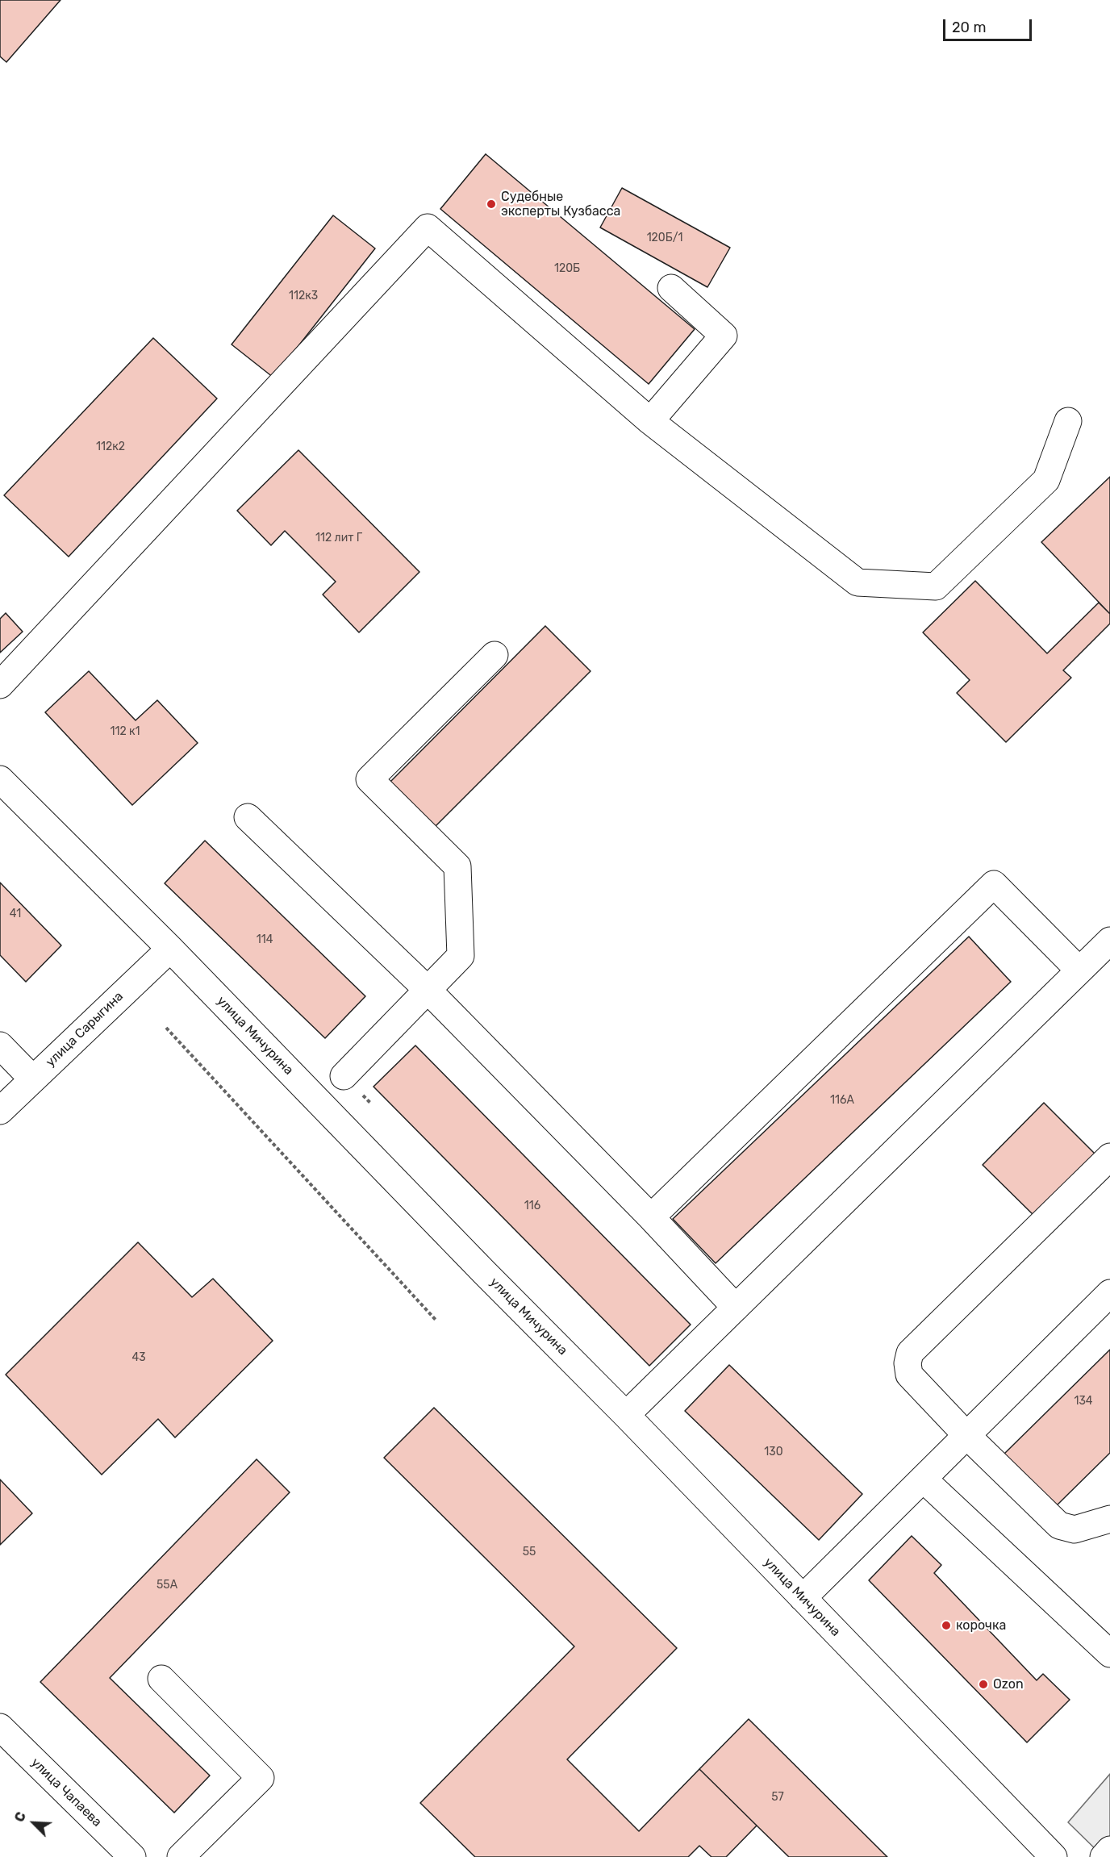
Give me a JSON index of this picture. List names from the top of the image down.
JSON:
{
  "streets": {
    "street": ["улица Сарыгина", "улица Мичурина", "улица Чапаева"]
  },
  "crossings": [
    ["улица Сарыгина", "улица Мичурина"]
  ],
  "places": ["Судебные эксперты Кузбасса", "корочка", "Ozon"],
  "house_numbers": [
    "120Б/1",
    "120Б",
    "112к3",
    "112к2",
    "112 лит Г",
    "112 к1",
    "41",
    "114",
    "116А",
    "116",
    "43",
    "134",
    "130",
    "55",
    "55А",
    "57"
  ],
  "scale_bar": "20 m",
  "north": "top left"
}
